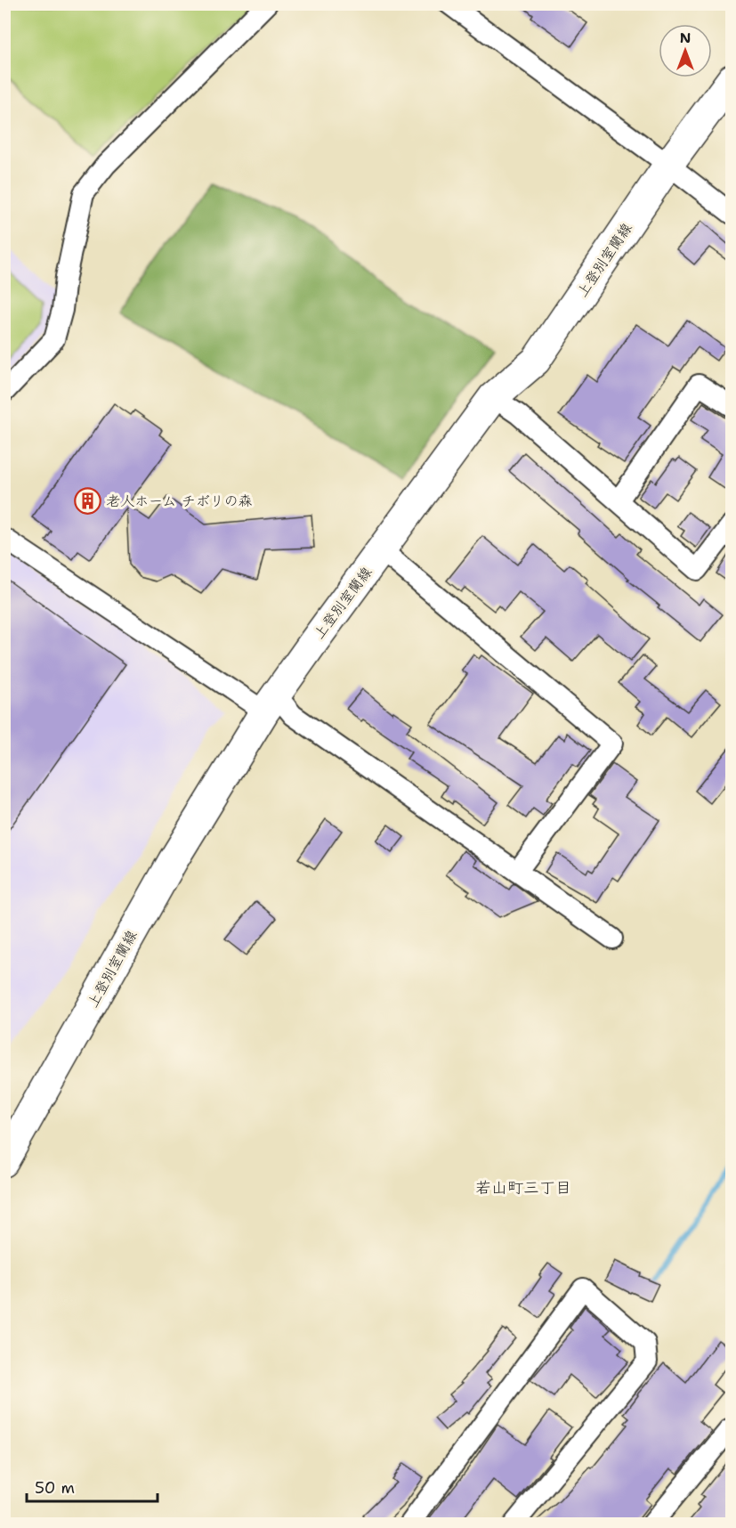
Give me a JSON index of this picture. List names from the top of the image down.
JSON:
{
  "streets": {
    "main road": ["上登別室蘭線"]
  },
  "districts": ["若山町三丁目"],
  "places": {
    "building": ["老人ホーム チボリの森"]
  },
  "scale_bar": "50 m",
  "north": "top"
}
